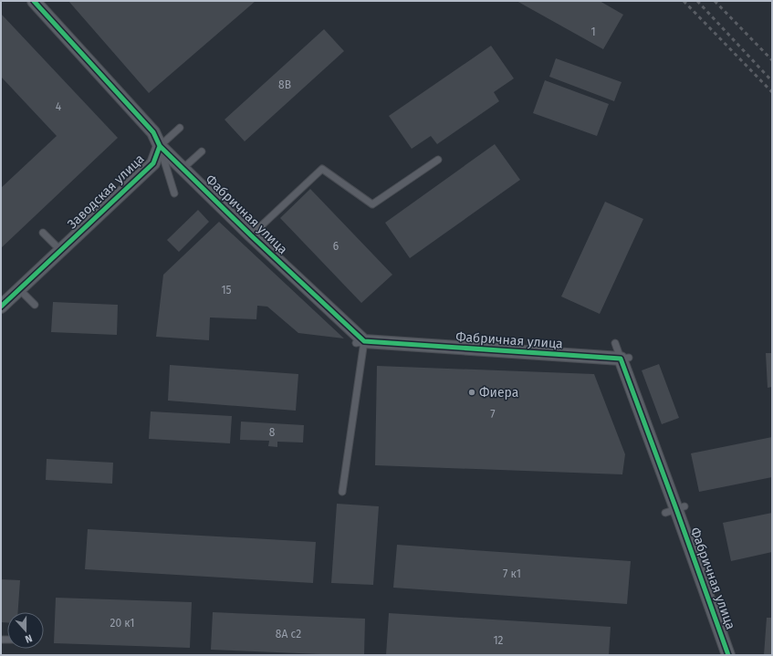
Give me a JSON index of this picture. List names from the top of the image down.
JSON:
{
  "streets": {
    "street": ["Заводская улица", "Фабричная улица"]
  },
  "crossings": [
    ["Заводская улица", "Фабричная улица"]
  ],
  "places": ["Фиера"],
  "house_numbers": [
    "1",
    "8В",
    "4",
    "6",
    "15",
    "7",
    "8",
    "7 к1",
    "20 к1",
    "8А с2",
    "12"
  ],
  "north": "bottom"
}
